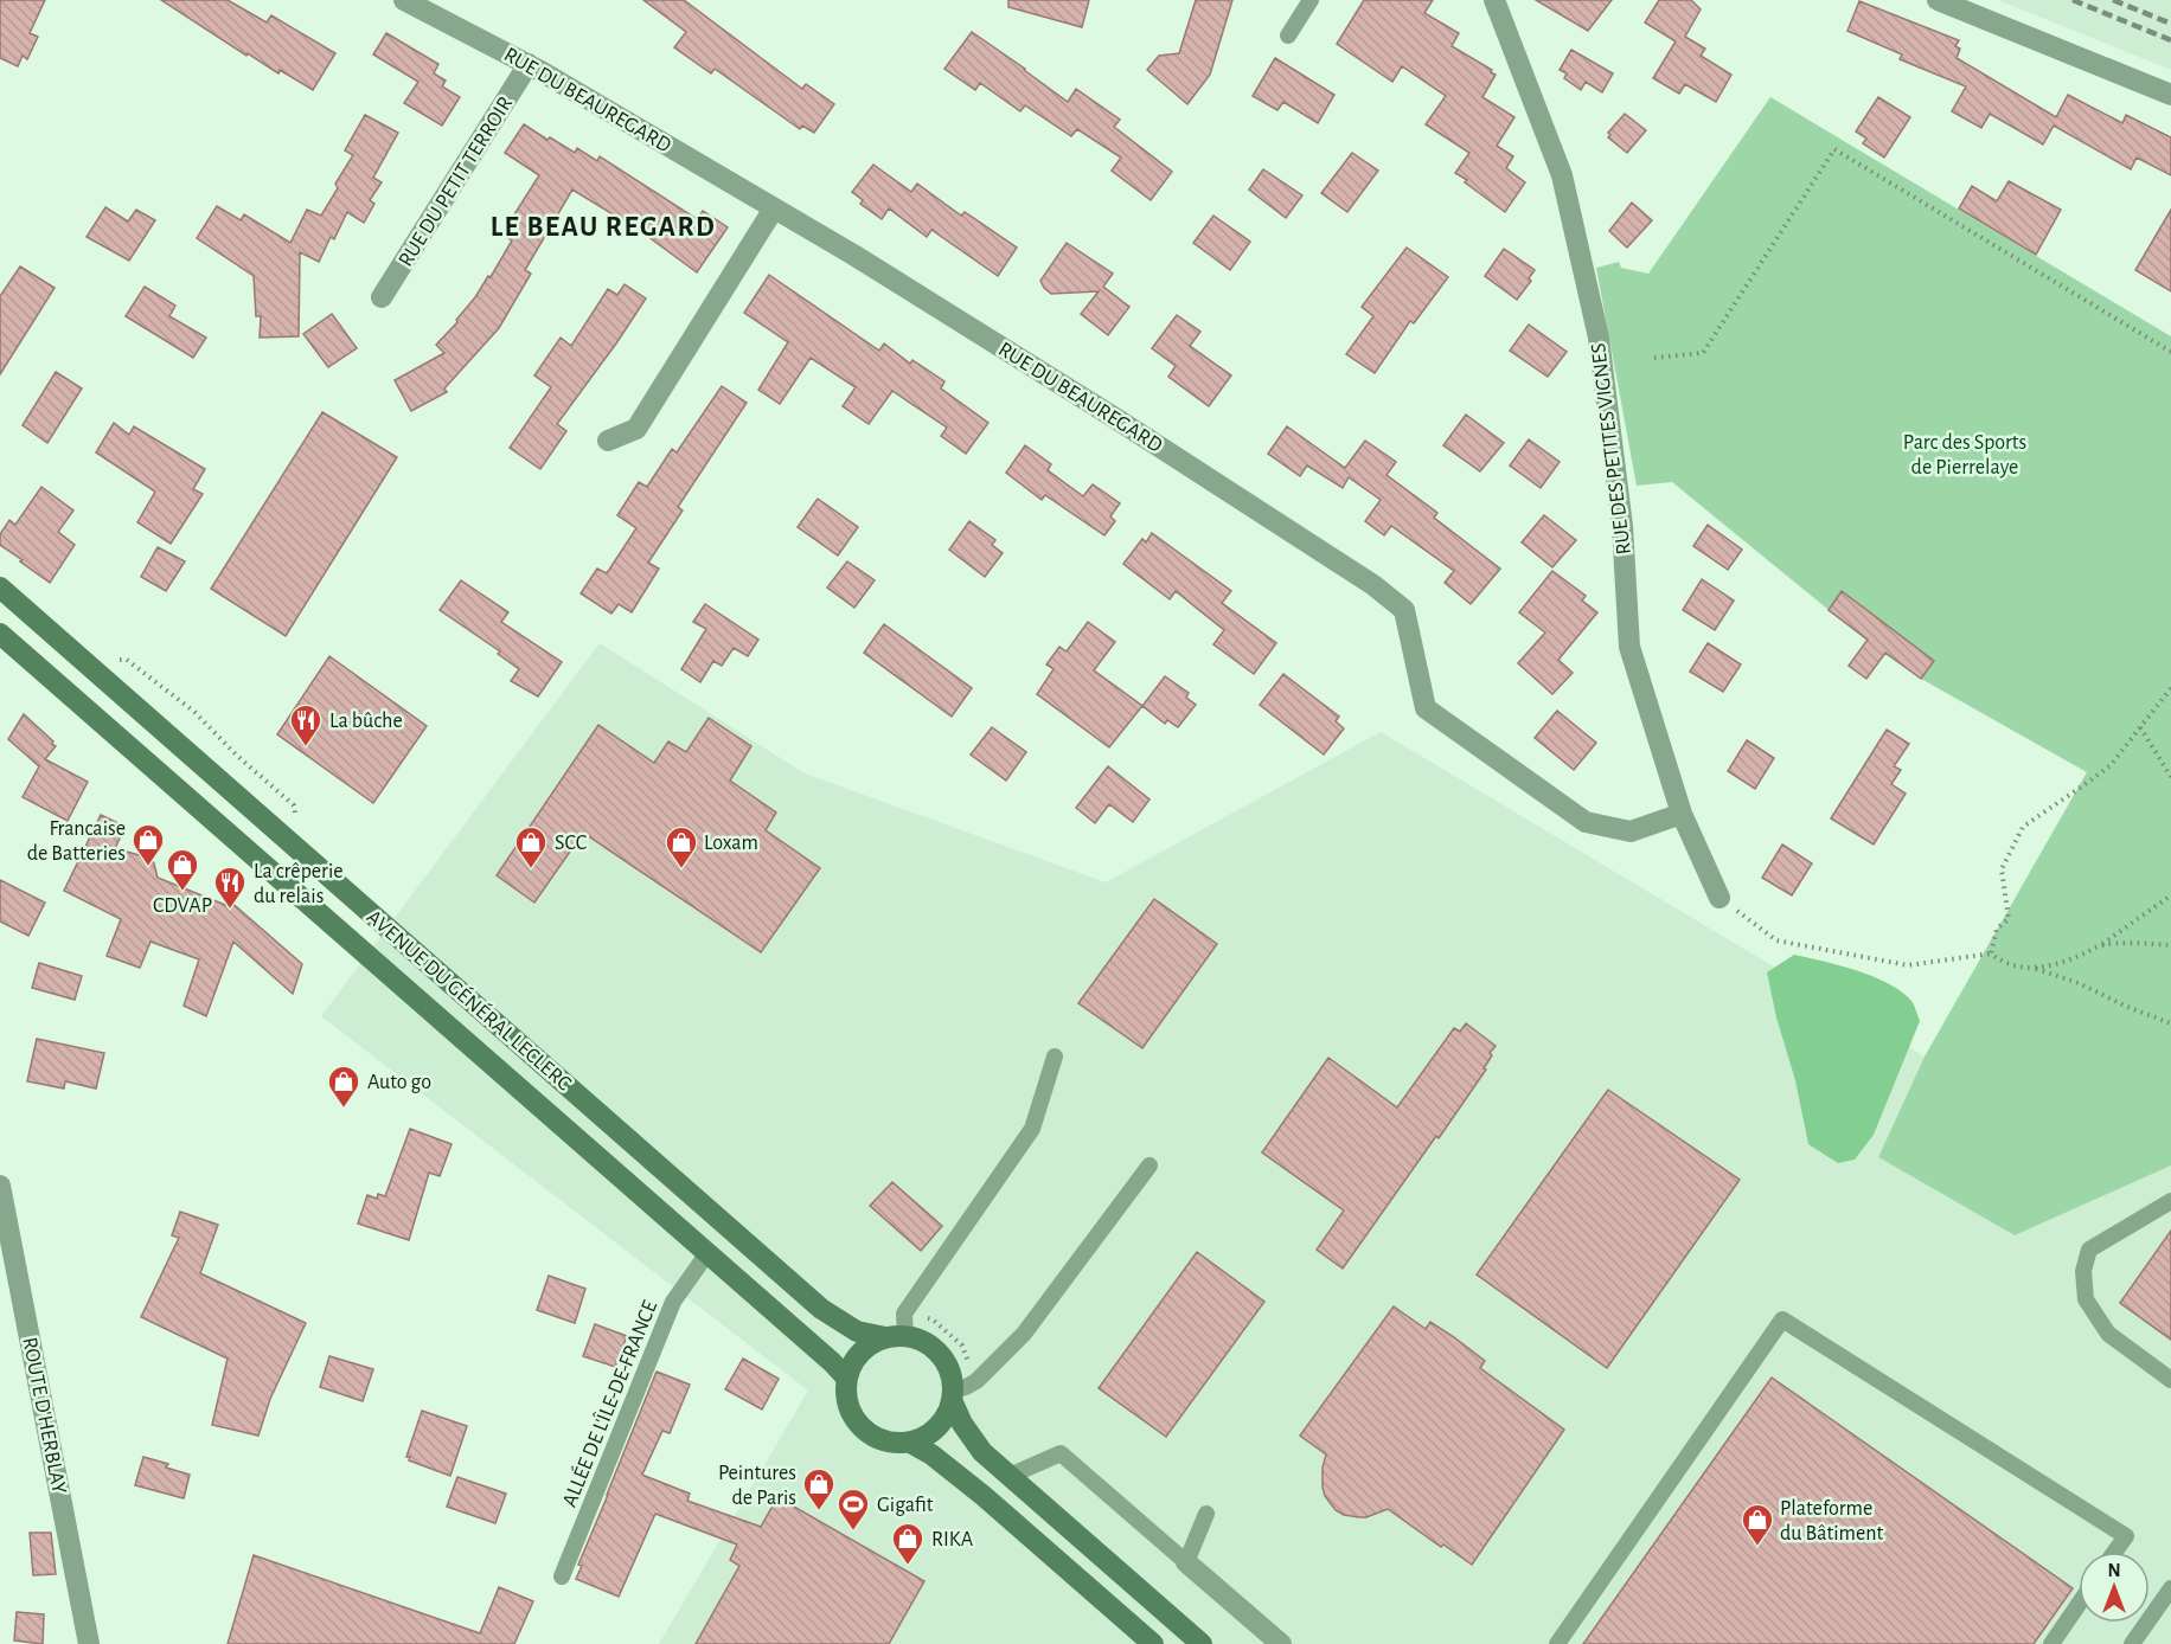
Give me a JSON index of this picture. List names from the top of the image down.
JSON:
{
  "streets": {
    "main road": ["AVENUE DU GÉNÉRAL LECLERC"],
    "street": [
      "RUE DU BEAUREGARD",
      "RUE DU PETIT TERROIR",
      "RUE DES PETITES VIGNES",
      "ROUTE D'HERBLAY"
    ],
    "lane": ["ALLÉE DE L'ÎLE-DE-FRANCE"]
  },
  "crossings": [
    ["RUE DU BEAUREGARD", "RUE DU PETIT TERROIR"],
    ["RUE DU BEAUREGARD", "RUE DES PETITES VIGNES"],
    ["AVENUE DU GÉNÉRAL LECLERC", "ALLÉE DE L'ÎLE-DE-FRANCE"]
  ],
  "districts": ["LE BEAU REGARD"],
  "parks": ["Parc des Sports de Pierrelaye"],
  "places": {
    "restaurant": ["La bûche", "La crêperie du relais"],
    "shop": [
      "Francaise de Batteries",
      "SCC",
      "Loxam",
      "CDVAP",
      "Auto go",
      "Peintures de Paris",
      "Plateforme du Bâtiment",
      "RIKA"
    ],
    "sports": ["Gigafit"]
  },
  "north": "top"
}
